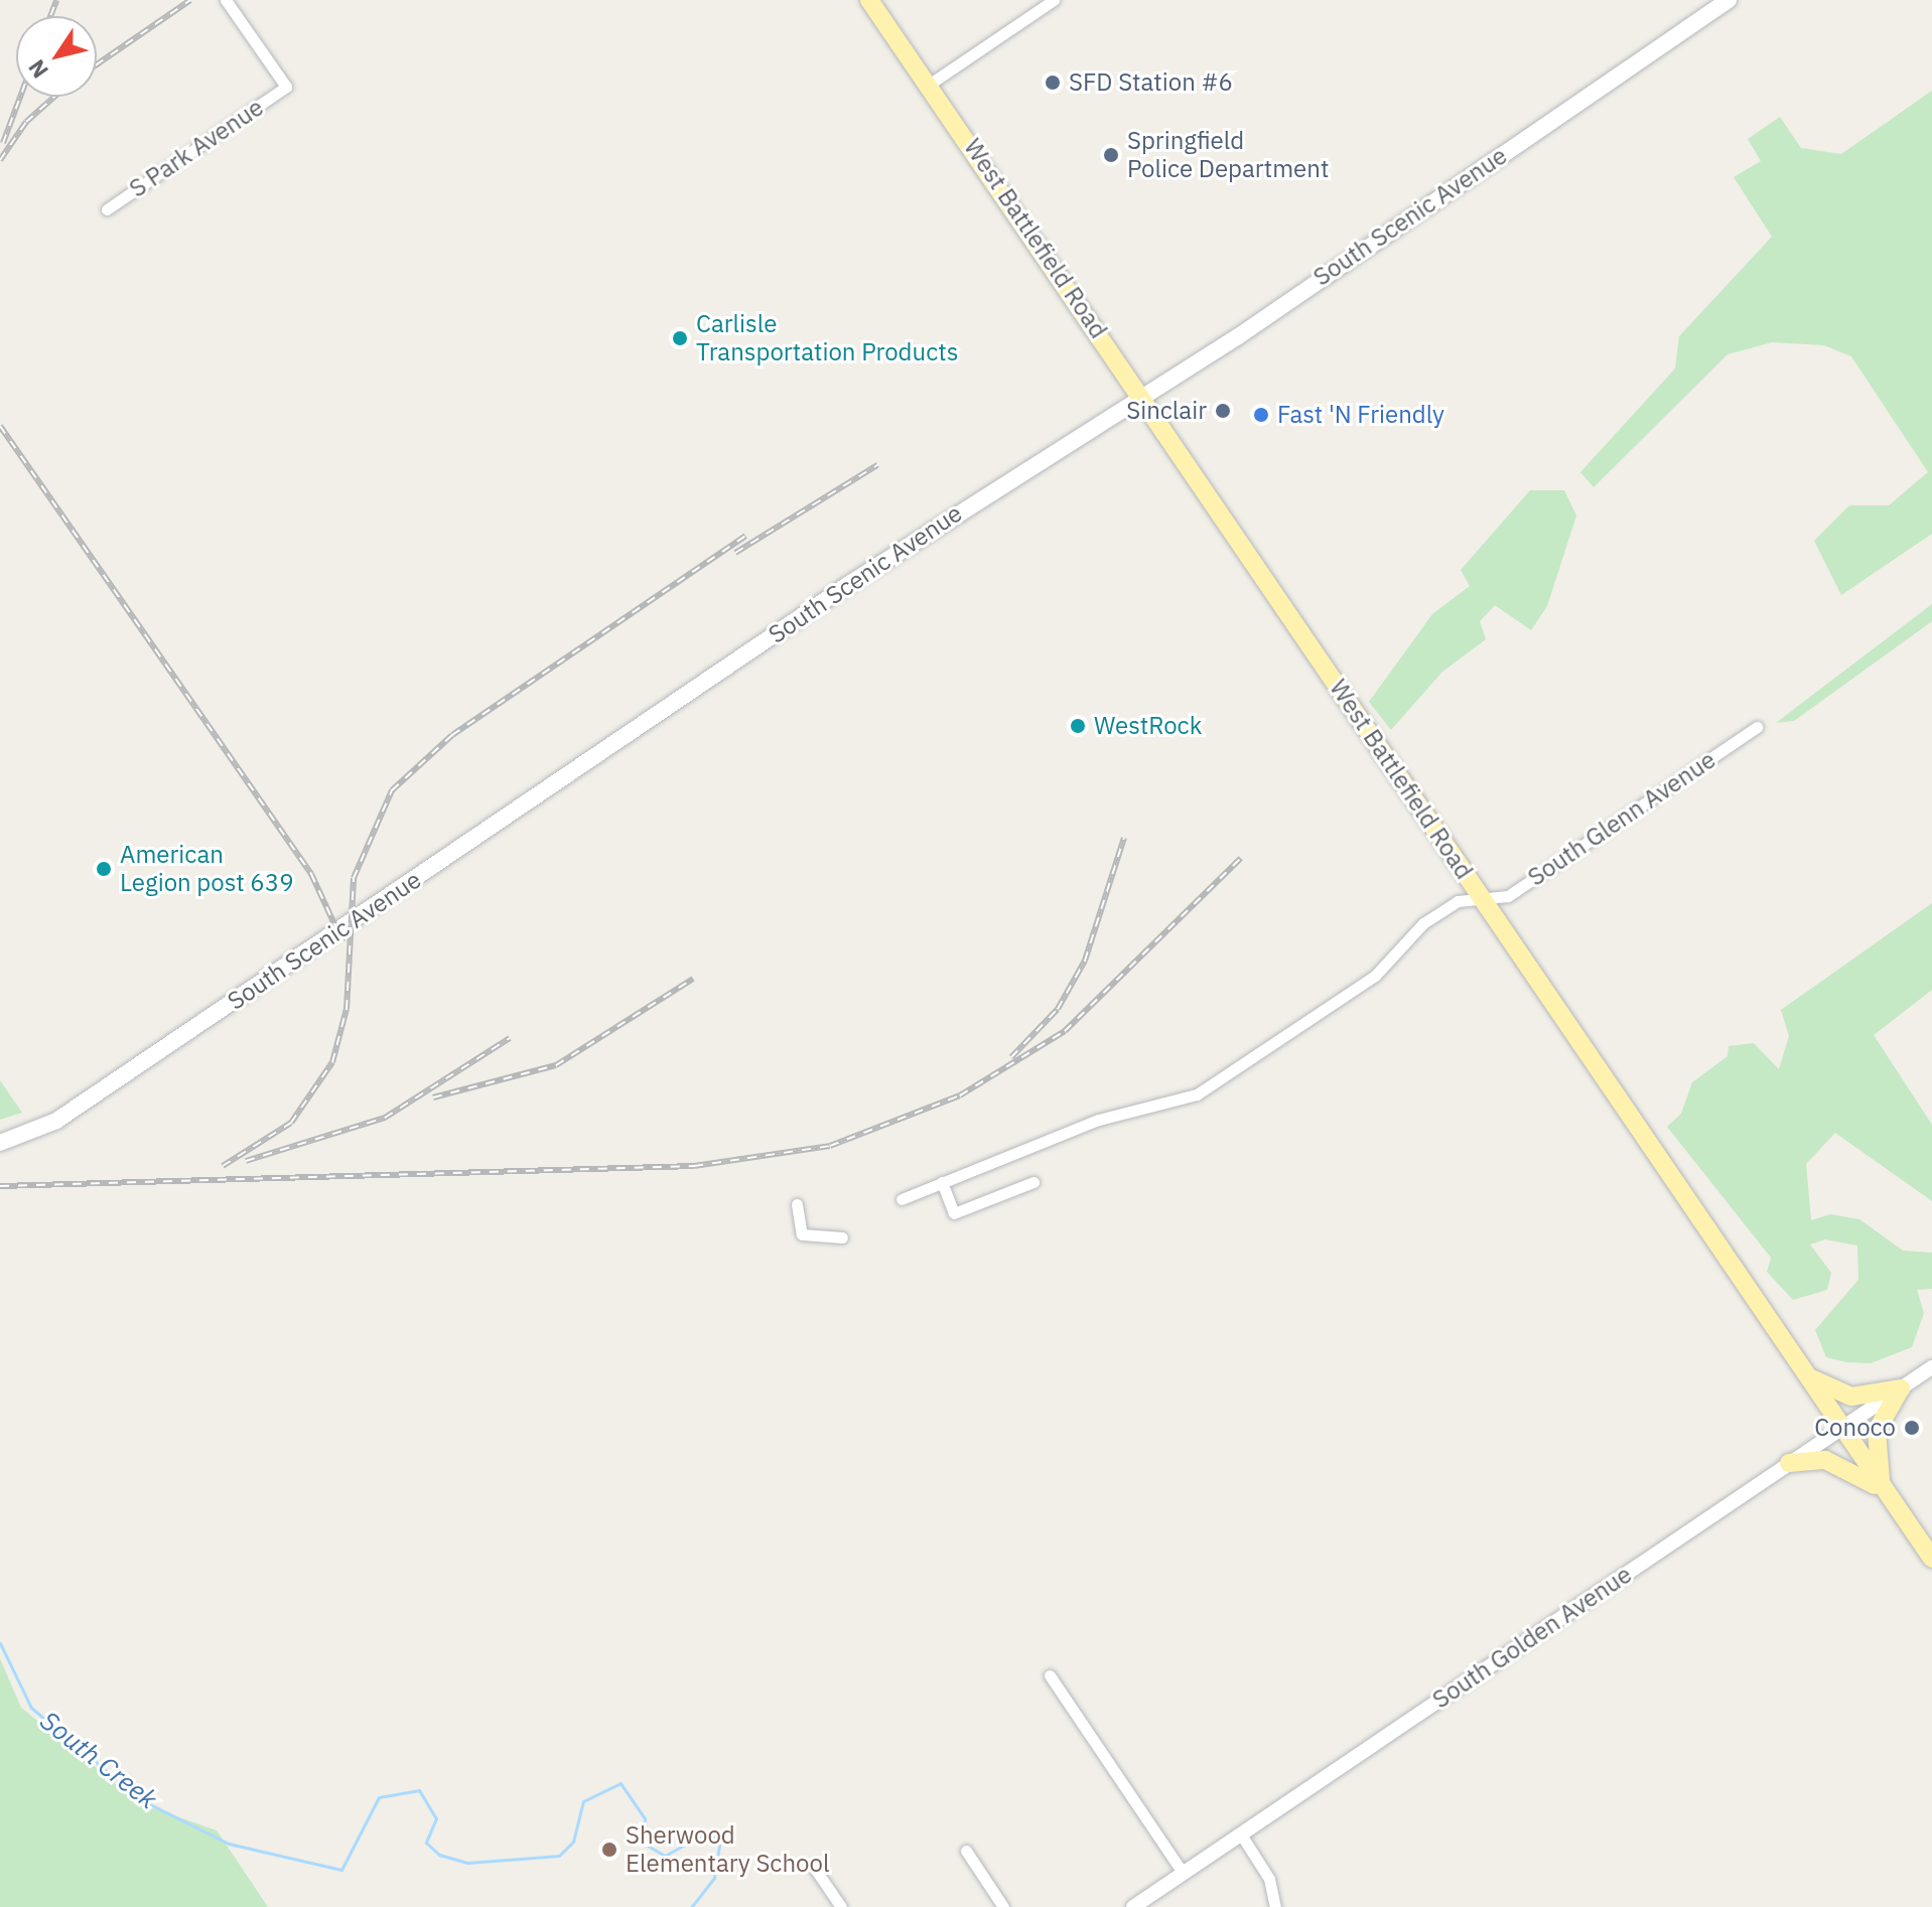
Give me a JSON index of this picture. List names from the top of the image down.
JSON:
{
  "streets": {
    "main road": ["South Scenic Avenue", "West Battlefield Road"],
    "street": ["S Park Avenue", "South Glenn Avenue", "South Golden Avenue"]
  },
  "crossings": [
    ["South Scenic Avenue", "West Battlefield Road"],
    ["West Battlefield Road", "South Glenn Avenue"],
    ["West Battlefield Road", "South Golden Avenue"]
  ],
  "water": ["South Creek"],
  "places": [
    "SFD Station #6",
    "Springfield Police Department",
    "Carlisle Transportation Products",
    "Sinclair",
    "Fast 'N Friendly",
    "WestRock",
    "American Legion post 639",
    "Conoco",
    "Sherwood Elementary School"
  ],
  "north": "bottom left"
}
